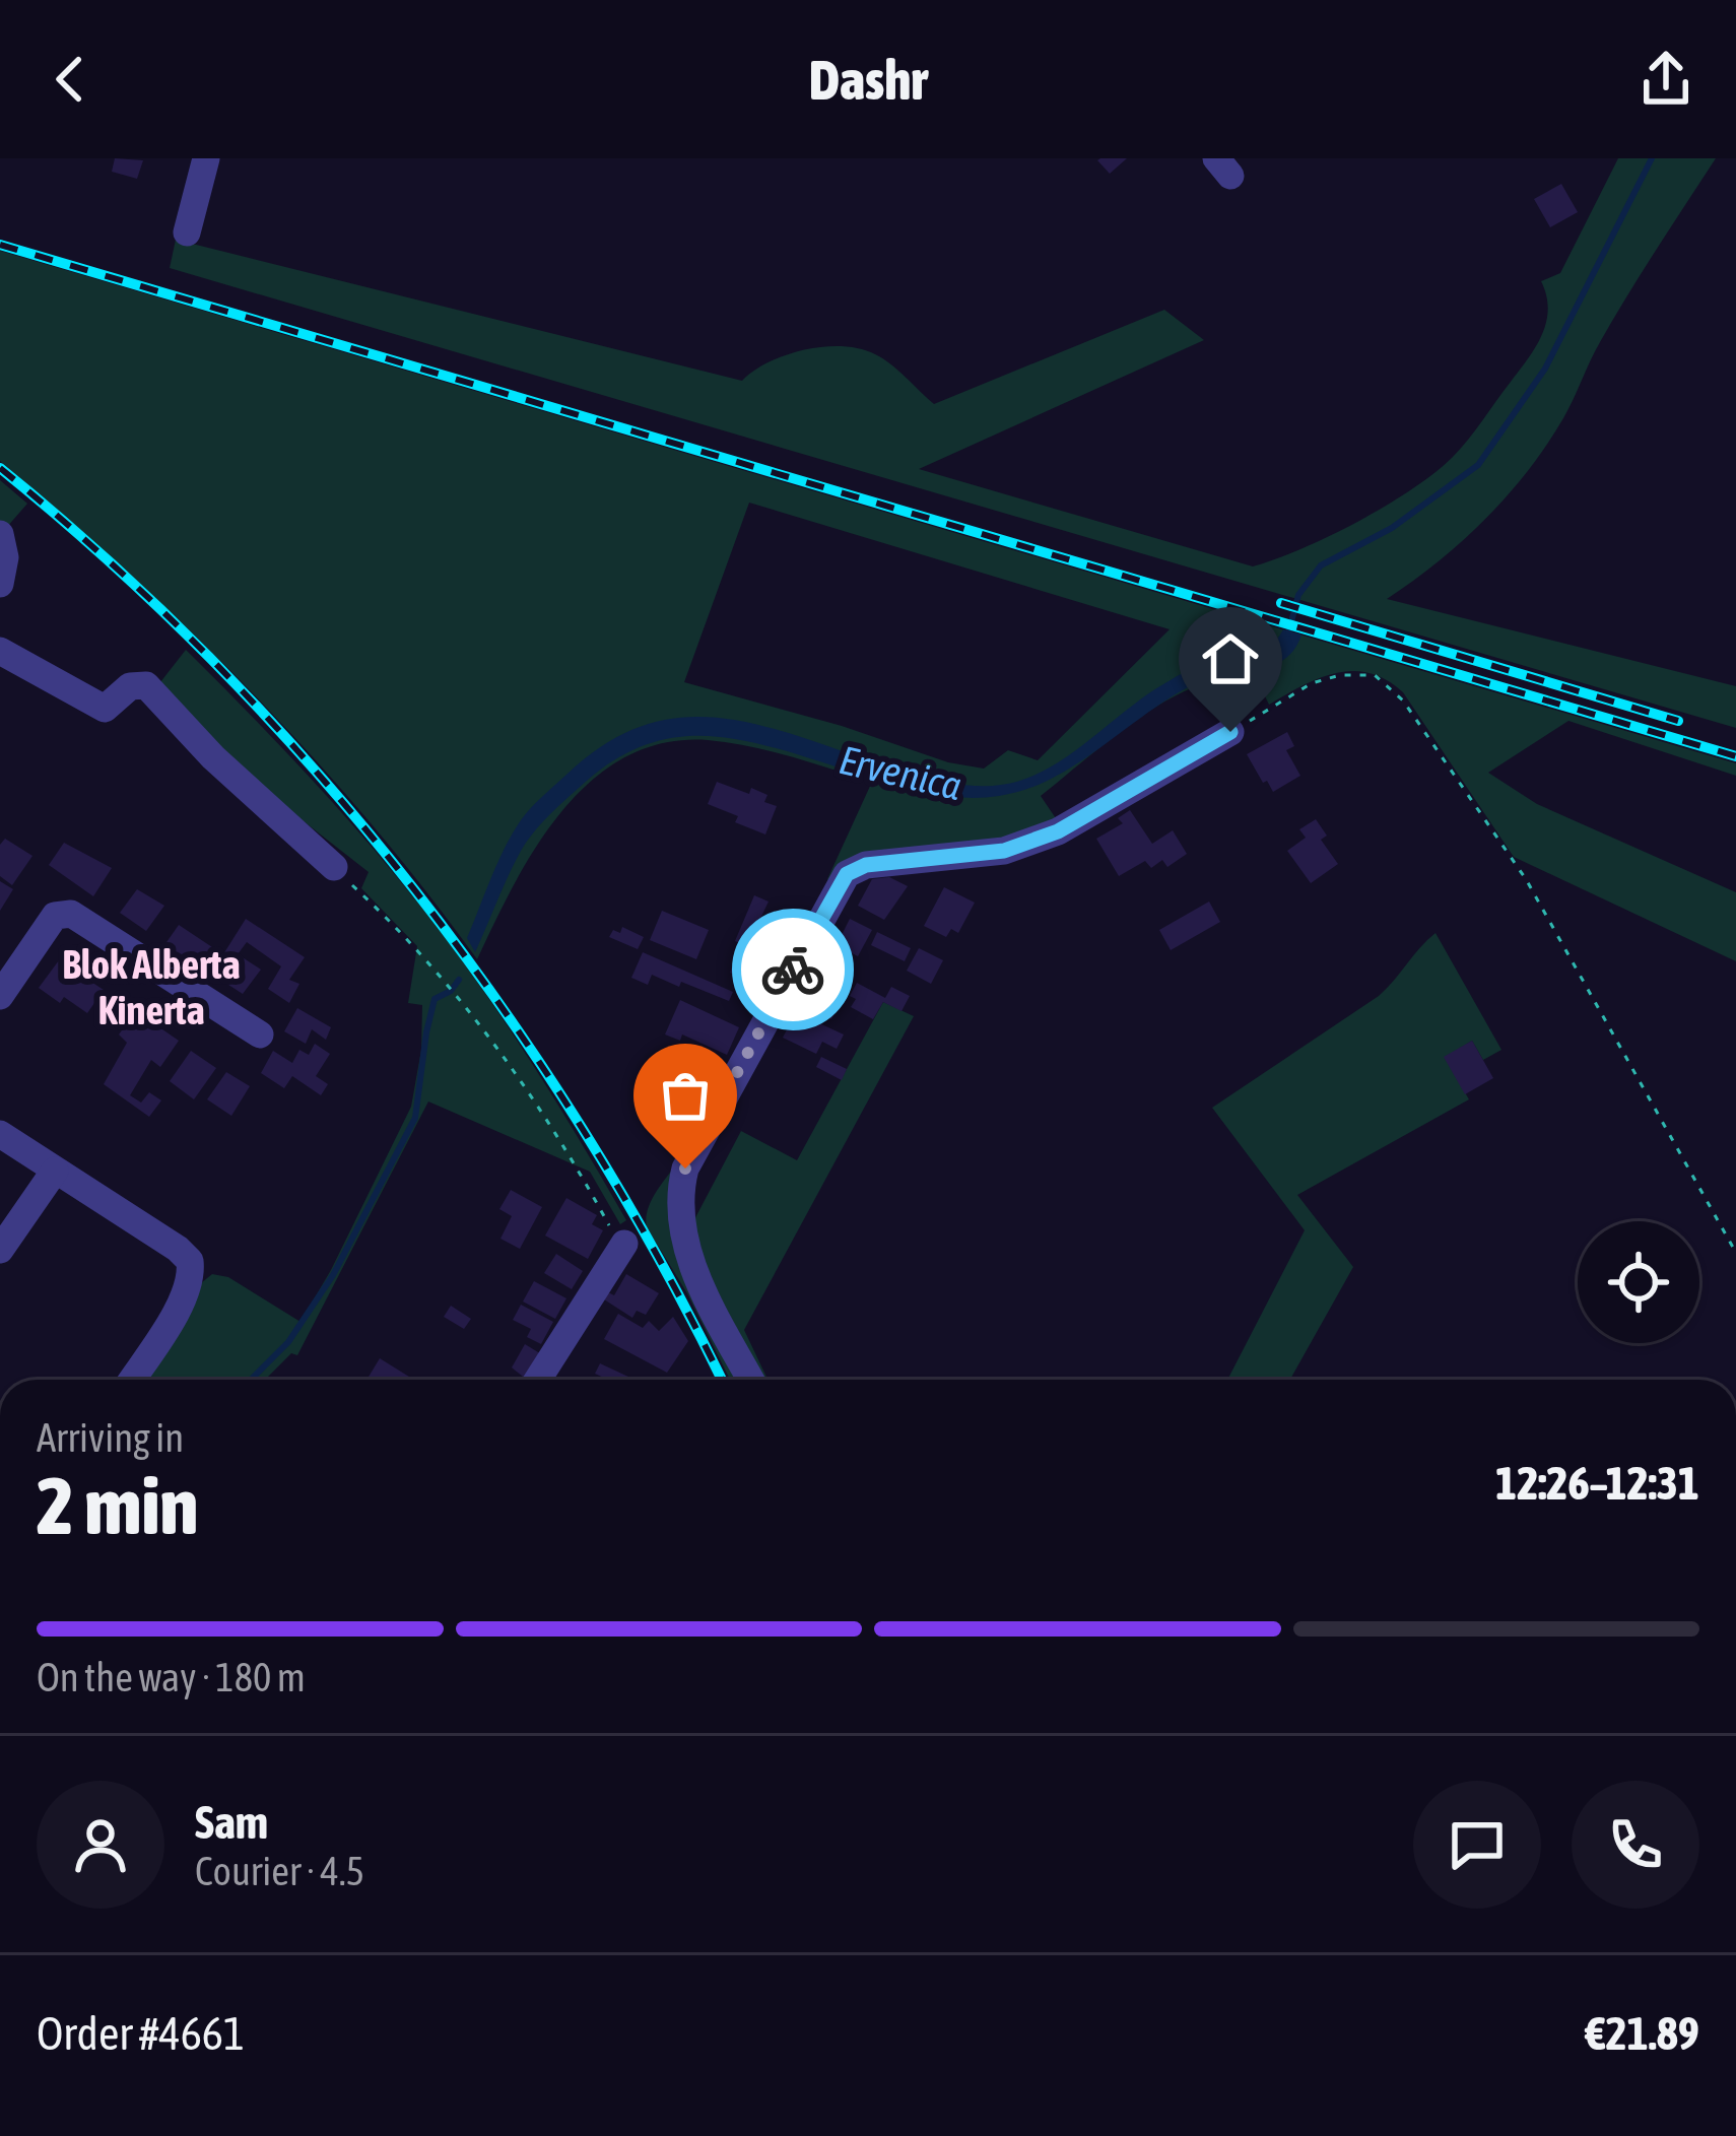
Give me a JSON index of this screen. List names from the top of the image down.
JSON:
{
  "districts": ["Blok Alberta Kinerta"],
  "water": ["Ervenica"],
  "page": {
    "header": "Dashr",
    "heading": ["2 min", "Arriving in", "12:26–12:31"],
    "panel": [
      "Sam",
      "Courier · 4.5",
      "Order #4661",
      "€21.89"
    ],
    "bar": "On the way · 180 m"
  }
}
